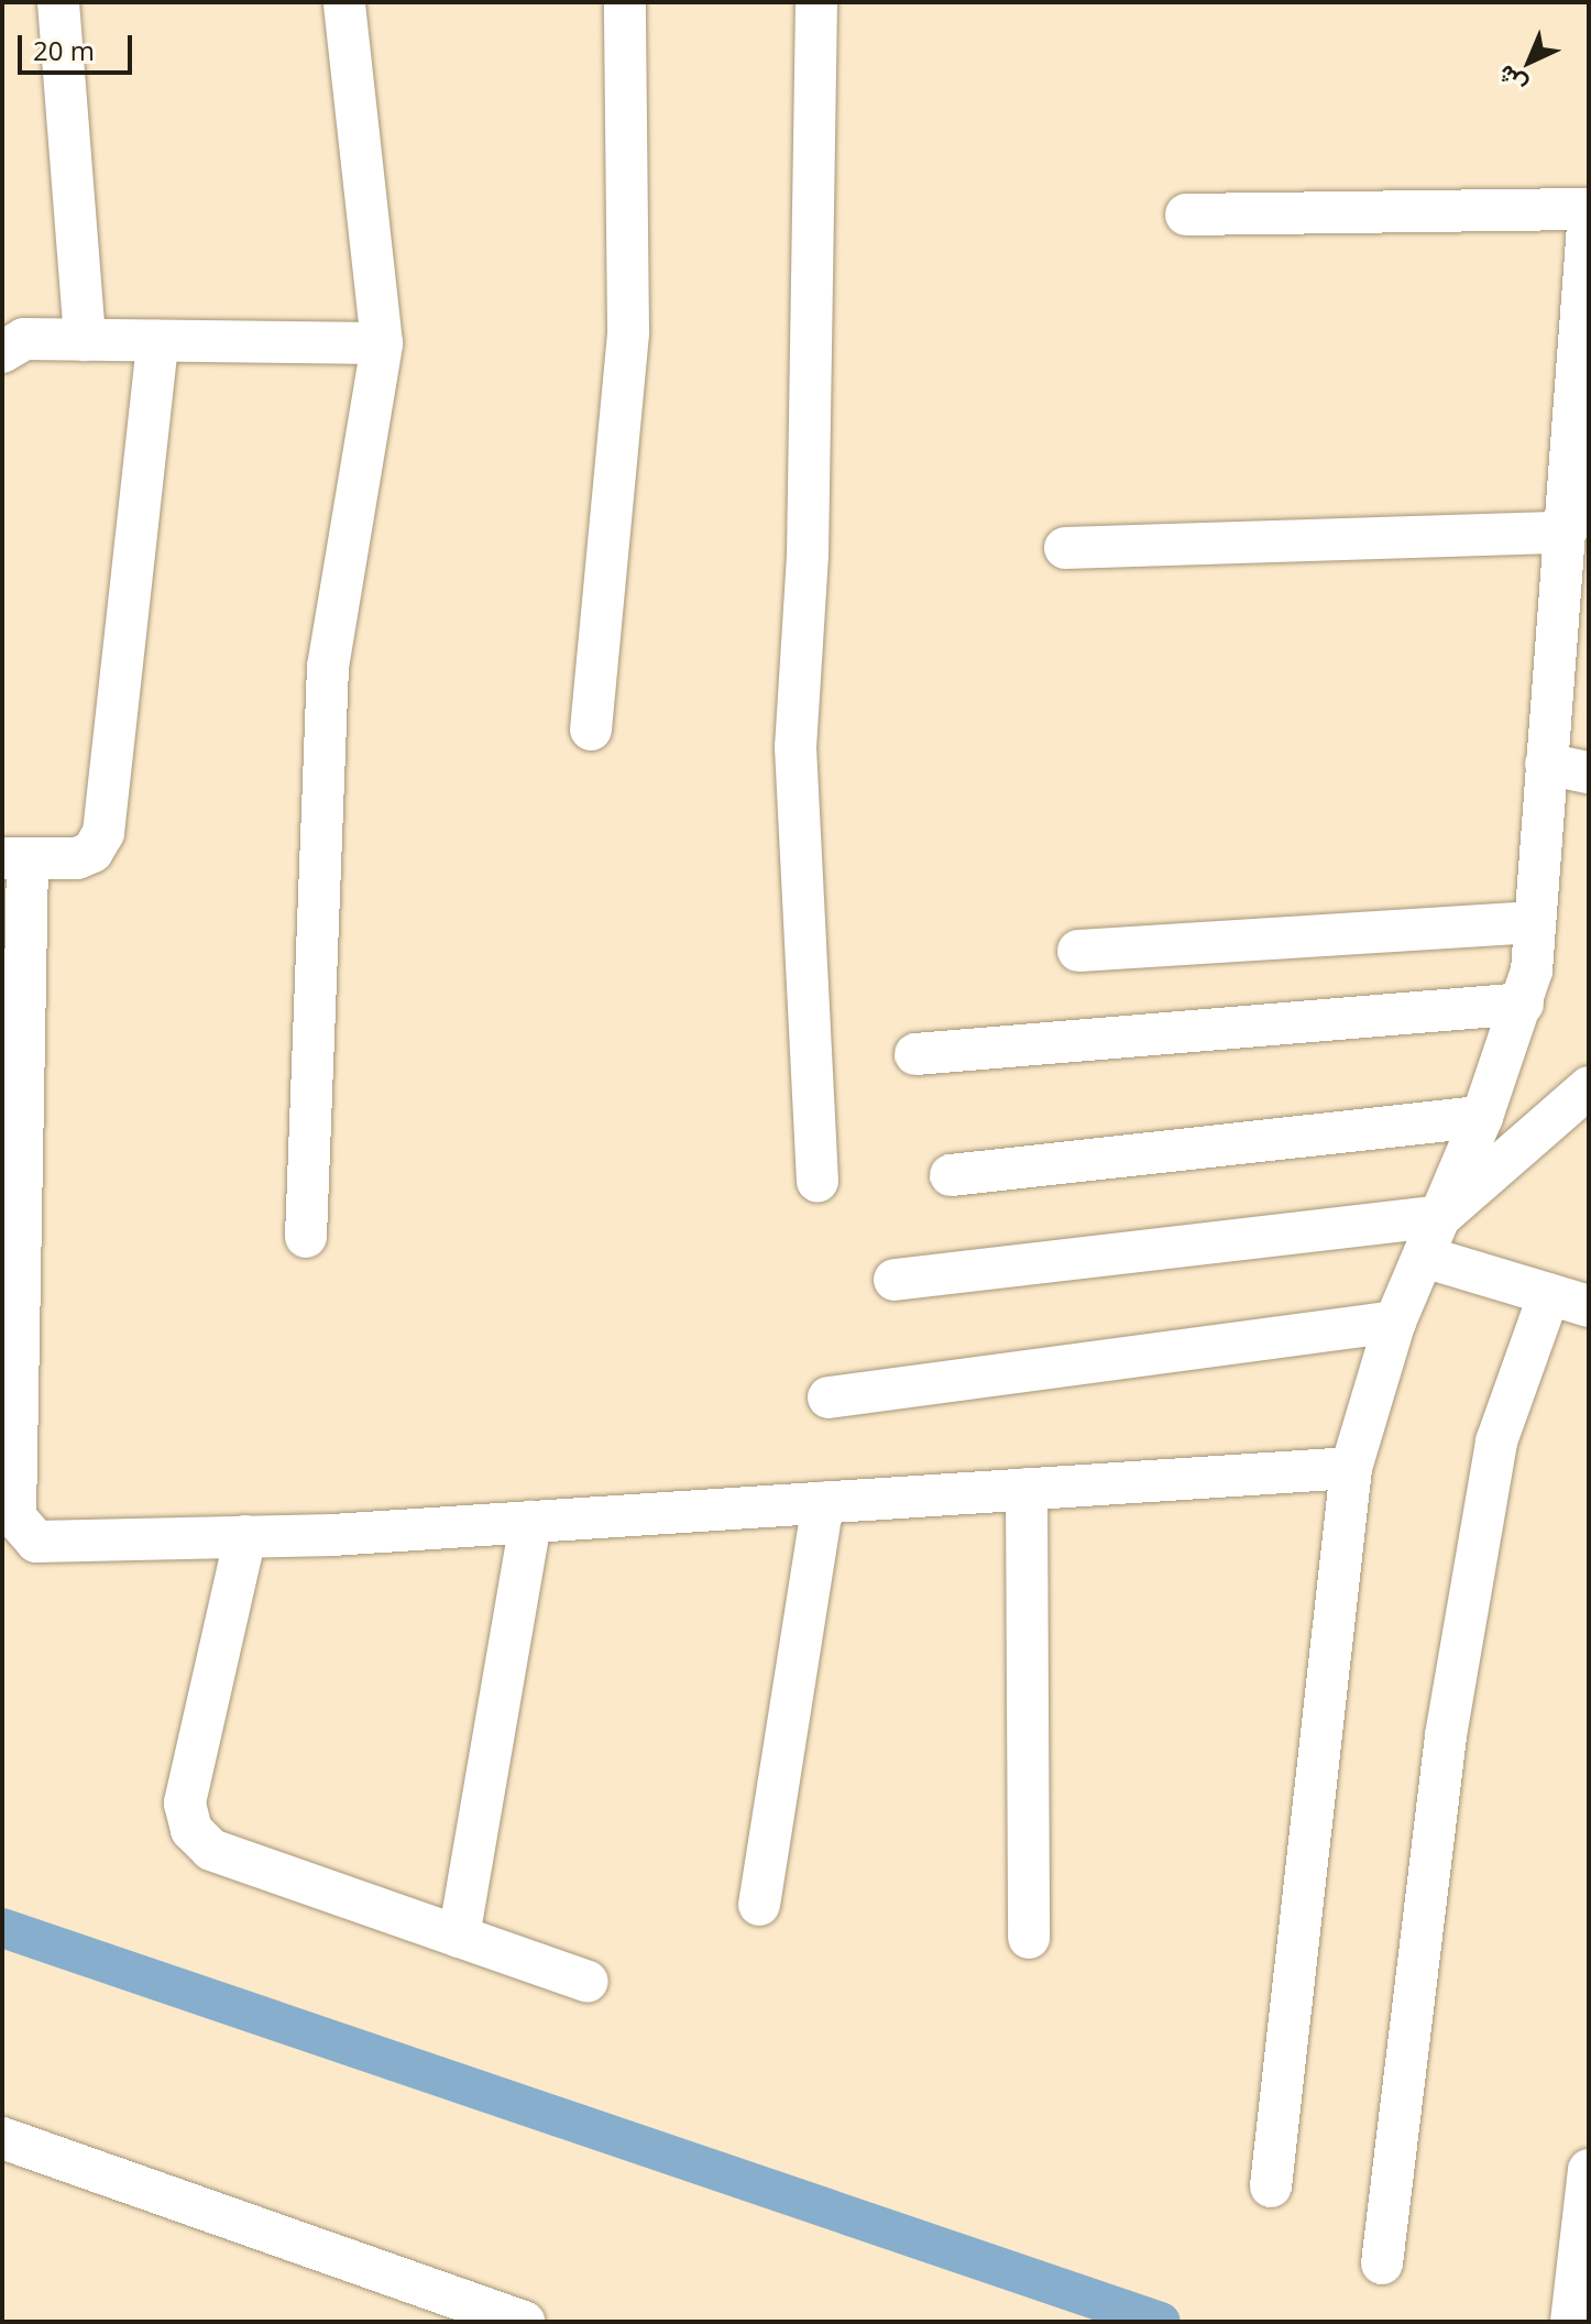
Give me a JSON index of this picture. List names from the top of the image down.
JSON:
{
  "scale_bar": "20 m",
  "north": "bottom left"
}
